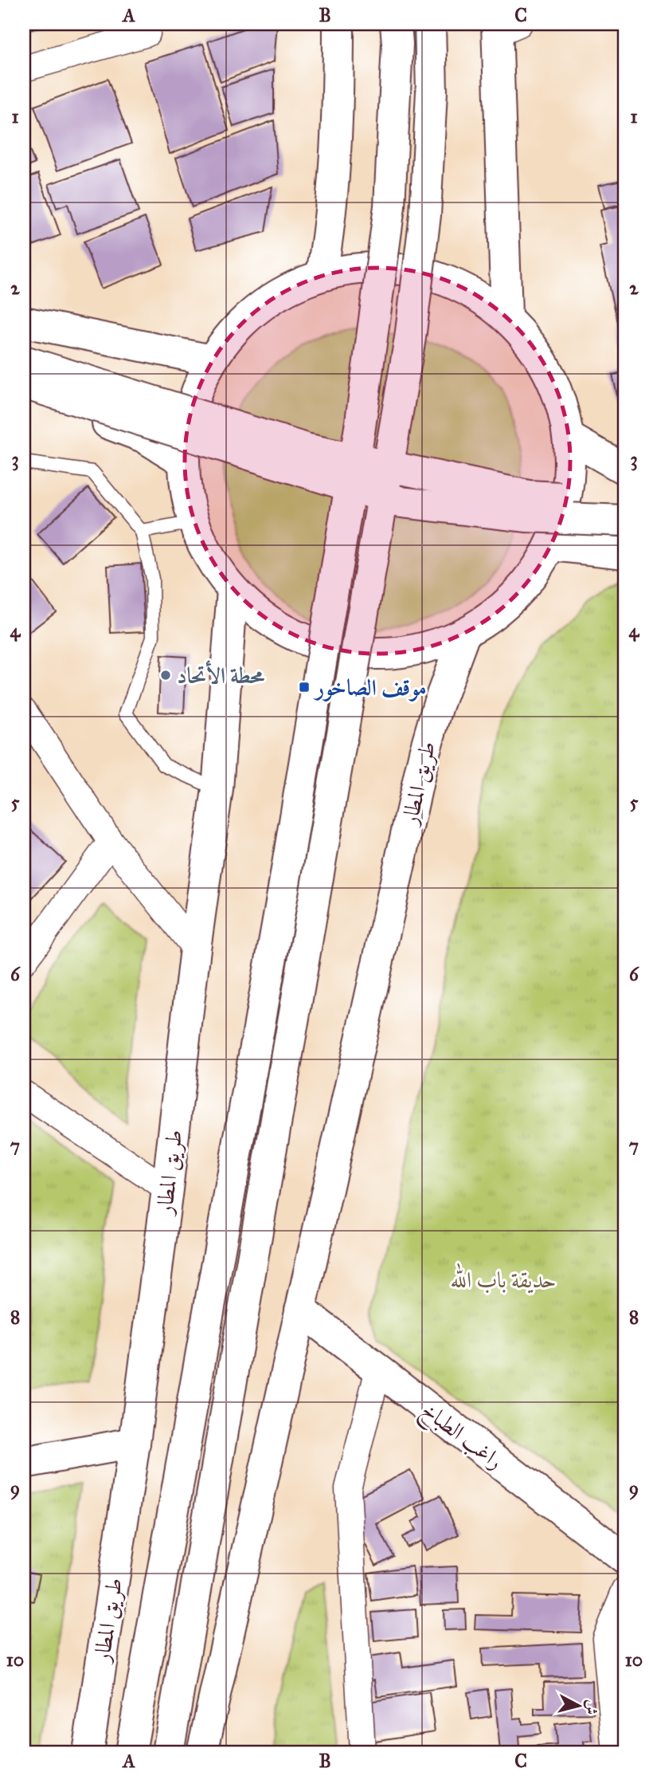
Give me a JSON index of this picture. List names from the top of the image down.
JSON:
{
  "streets": {
    "main road": ["طريق المطار", "راغب الطباخ"]
  },
  "crossings": [
    ["طريق المطار", "راغب الطباخ"]
  ],
  "parks": ["حديقة باب الله"],
  "places": {
    "other": ["محطة الأتحاد"],
    "transit": ["موقف الصاخور"]
  },
  "north": "right",
  "grid": {
    "columns": ["A", "B", "C"],
    "rows": [
      "1",
      "2",
      "3",
      "4",
      "5",
      "6",
      "7",
      "8",
      "9",
      "10"
    ]
  }
}
